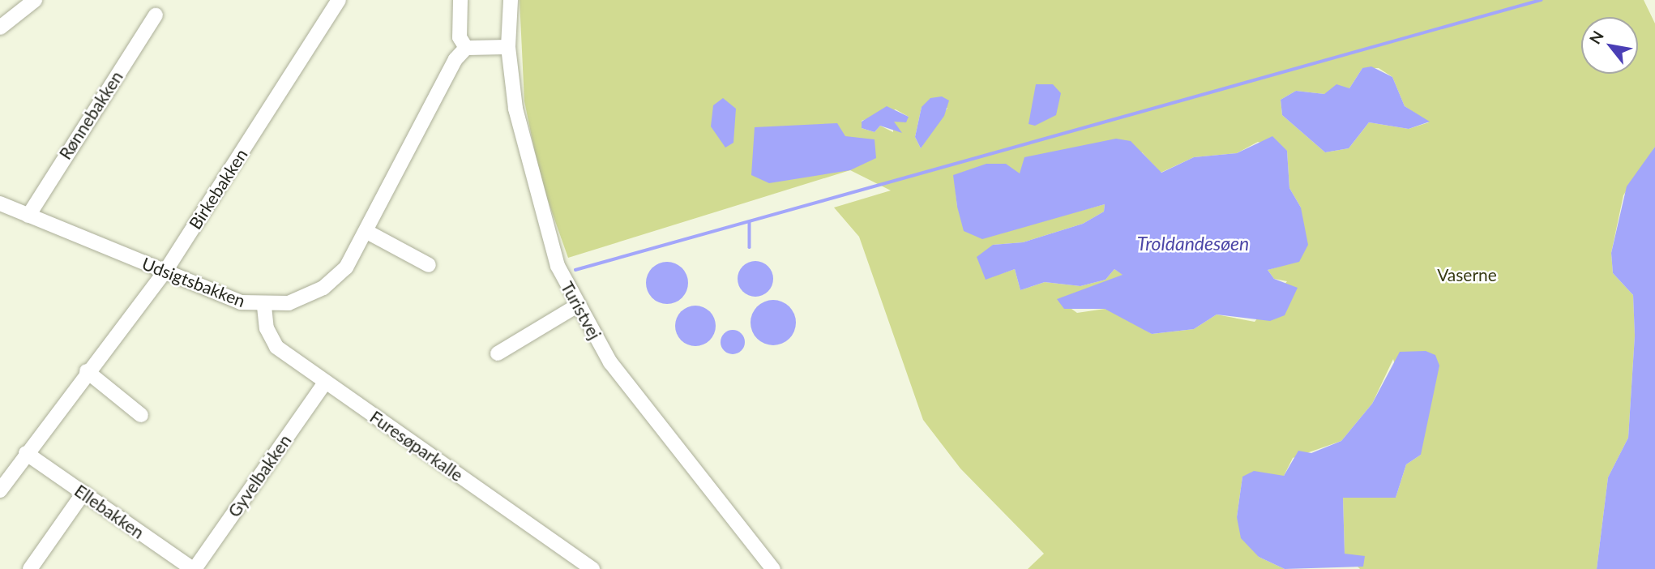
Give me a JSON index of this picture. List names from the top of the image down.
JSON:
{
  "streets": {
    "street": [
      "Rønnebakken",
      "Birkebakken",
      "Udsigtsbakken",
      "Turistvej",
      "Furesøparkalle",
      "Gyvelbakken",
      "Ellebakken"
    ]
  },
  "crossings": [
    ["Rønnebakken", "Udsigtsbakken"],
    ["Birkebakken", "Udsigtsbakken"],
    ["Birkebakken", "Ellebakken"],
    ["Udsigtsbakken", "Furesøparkalle"],
    ["Furesøparkalle", "Gyvelbakken"],
    ["Gyvelbakken", "Ellebakken"]
  ],
  "water": ["Troldandesøen"],
  "parks": ["Vaserne"],
  "north": "top left"
}
